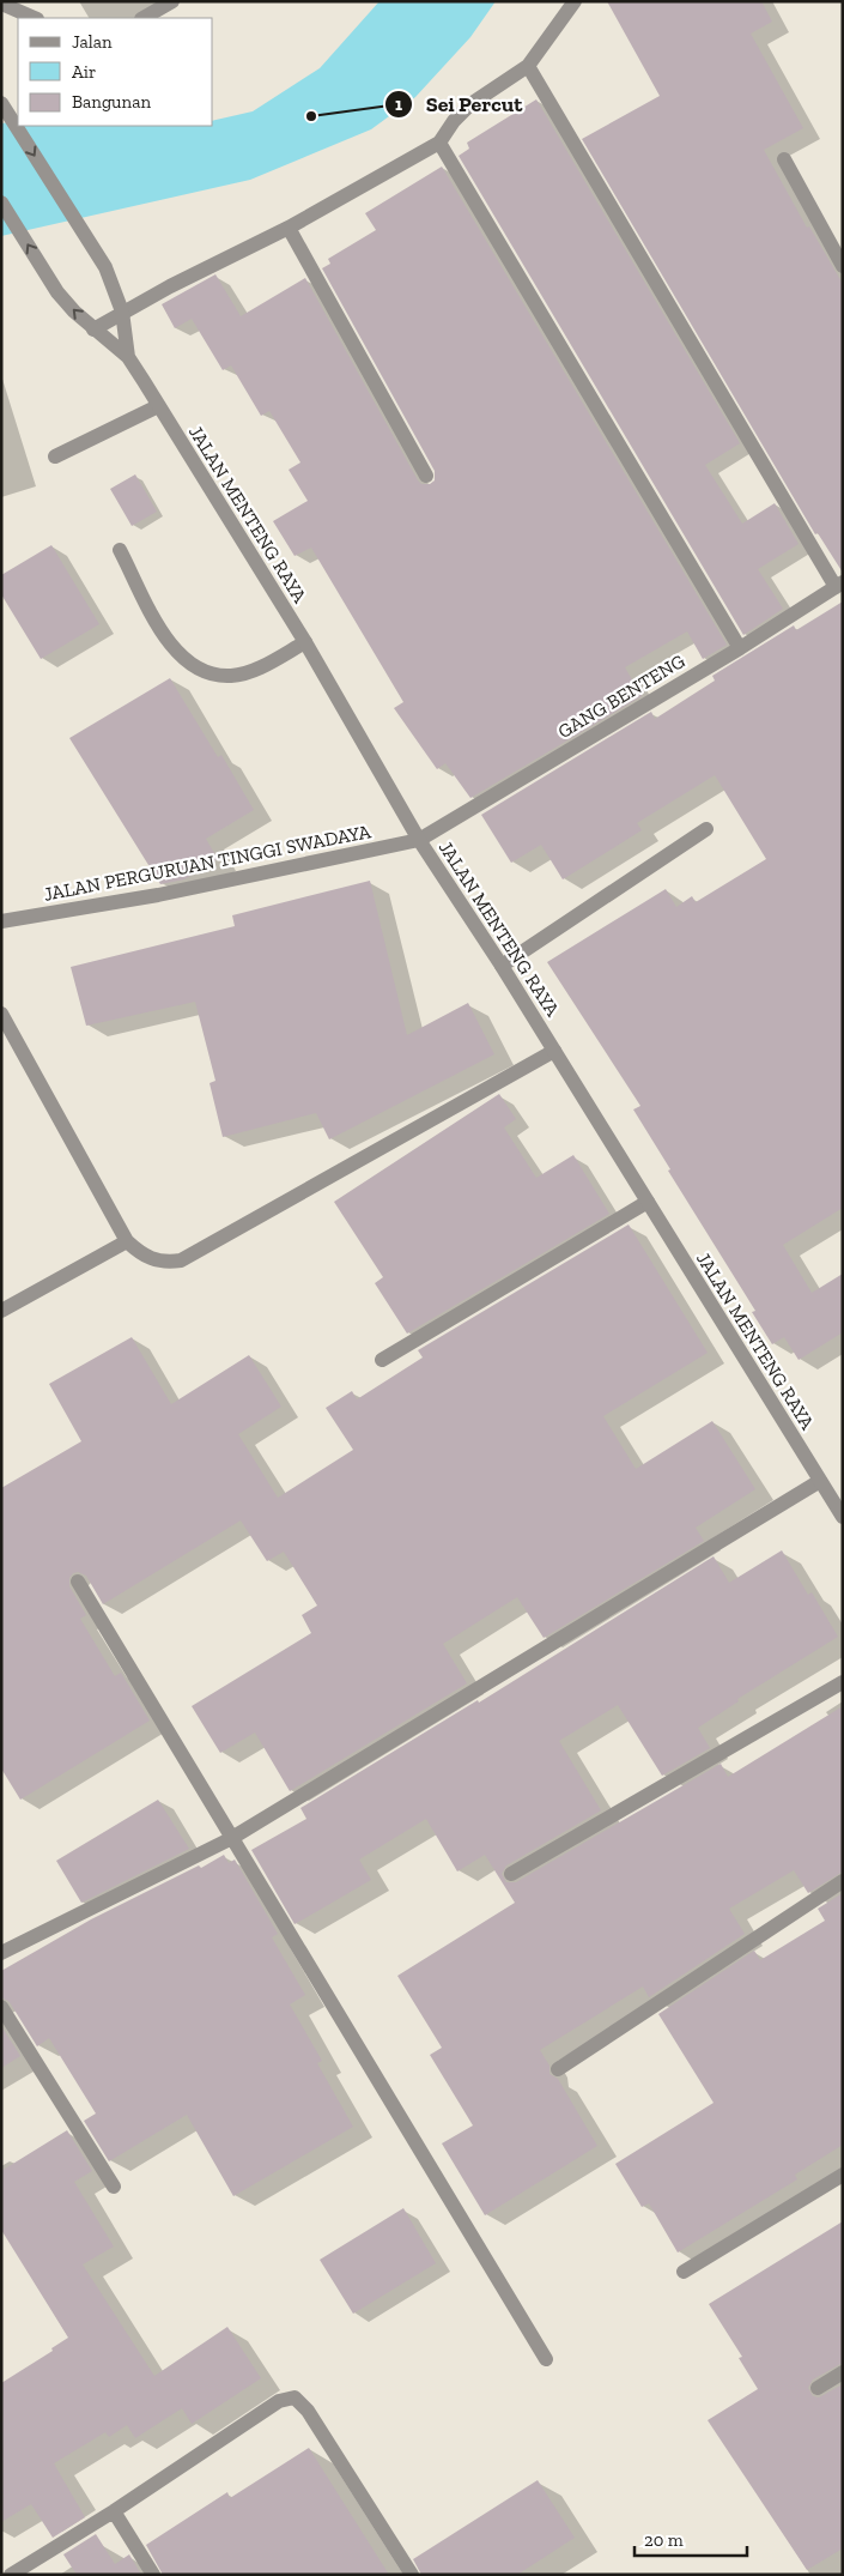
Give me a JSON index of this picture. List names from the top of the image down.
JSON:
{
  "streets": {
    "street": ["JALAN MENTENG RAYA", "GANG BENTENG", "JALAN PERGURUAN TINGGI SWADAYA"]
  },
  "crossings": [
    ["JALAN MENTENG RAYA", "GANG BENTENG"],
    ["JALAN MENTENG RAYA", "JALAN PERGURUAN TINGGI SWADAYA"],
    ["GANG BENTENG", "JALAN PERGURUAN TINGGI SWADAYA"]
  ],
  "places": ["Sei Percut"],
  "legend": ["Jalan", "Air", "Bangunan"],
  "scale_bar": "20 m"
}
